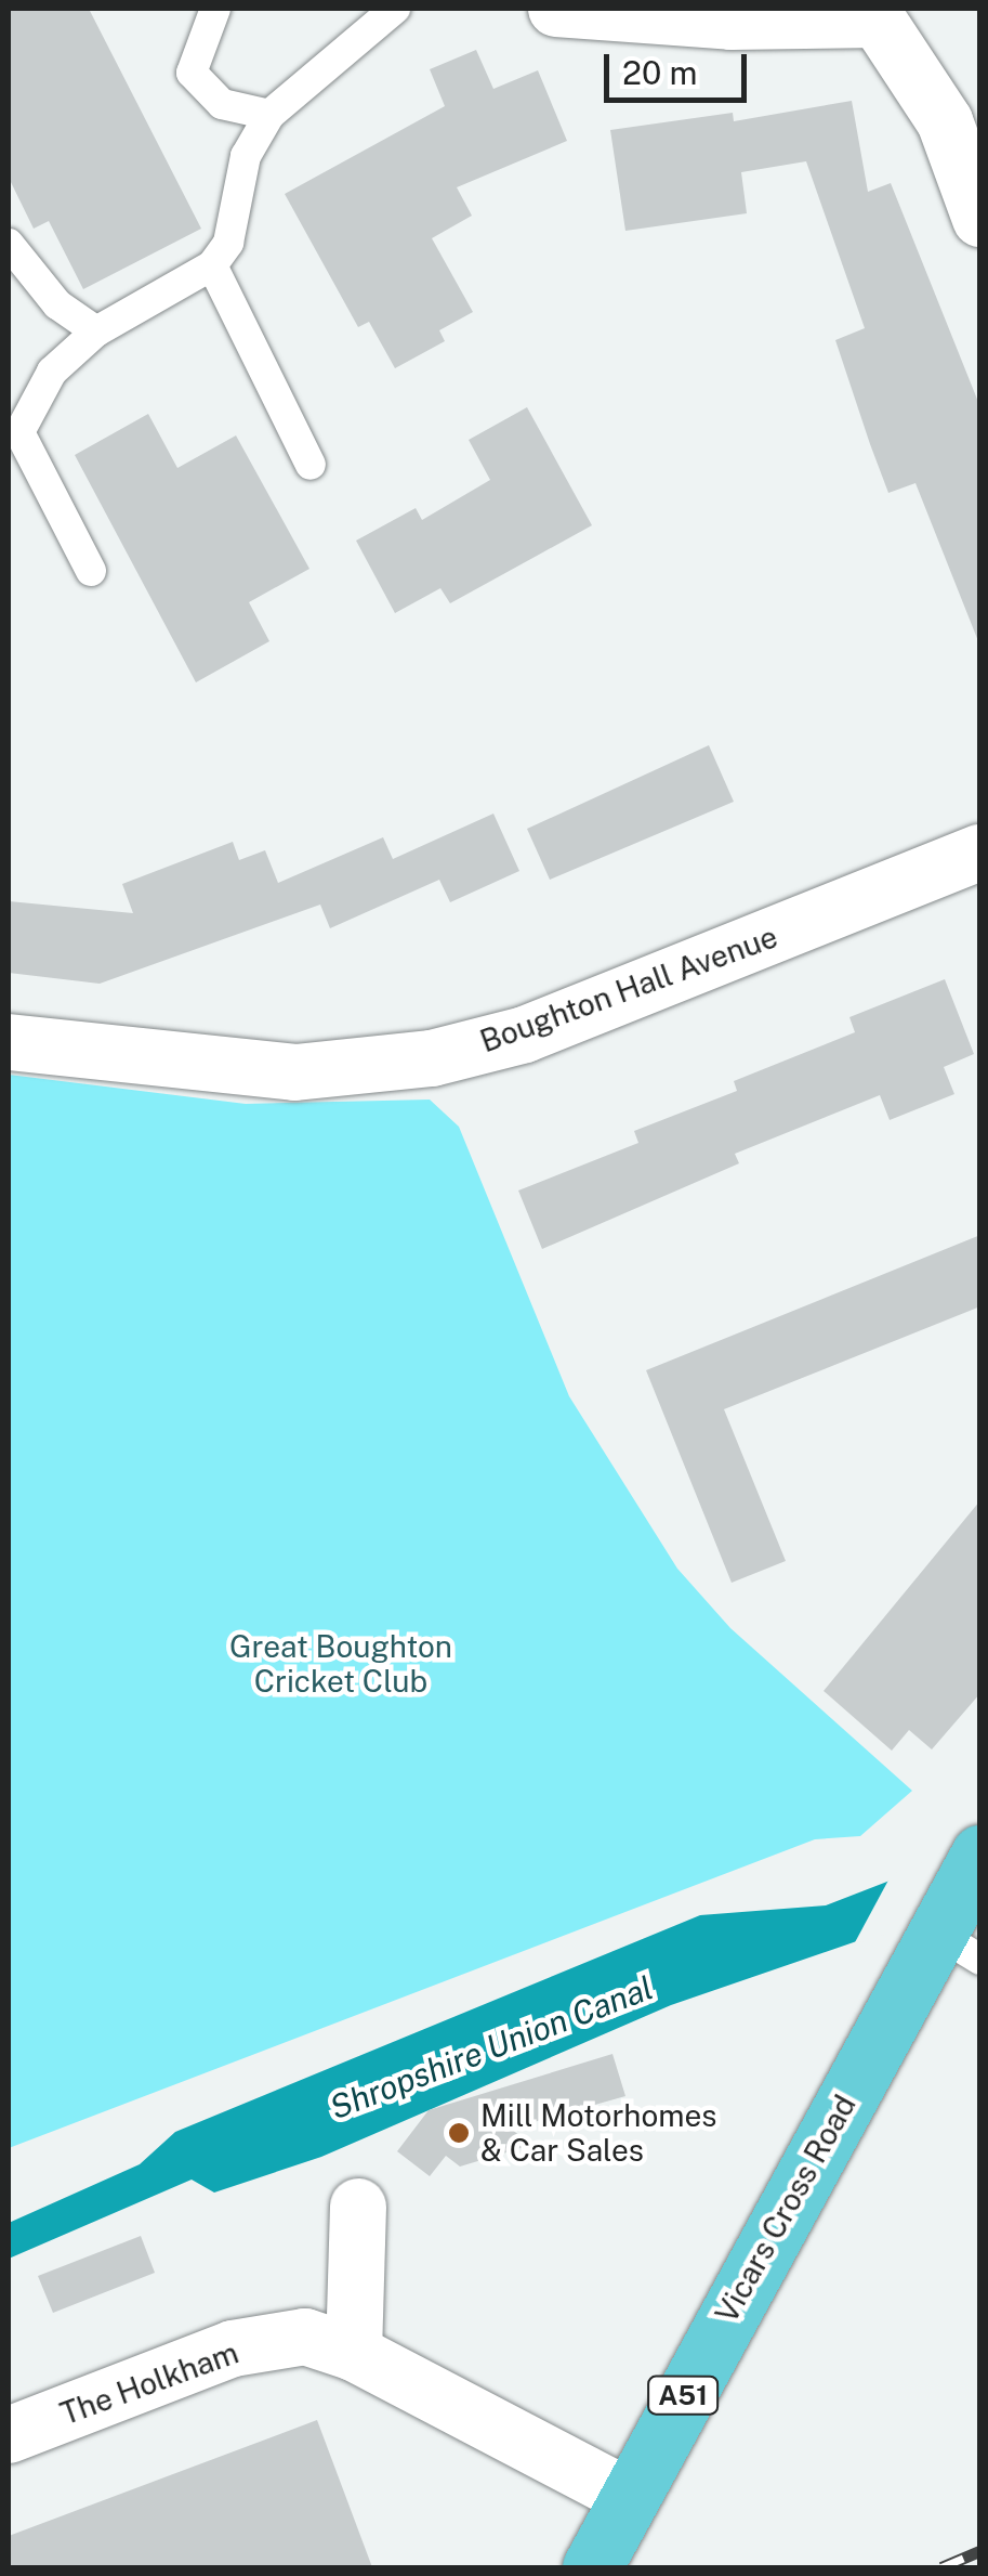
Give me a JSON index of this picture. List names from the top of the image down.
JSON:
{
  "streets": {
    "highway": ["Vicars Cross Road", "A51"],
    "street": ["Boughton Hall Avenue", "The Holkham"]
  },
  "crossings": [
    ["Vicars Cross Road", "The Holkham"],
    ["Vicars Cross Road", "A51"]
  ],
  "water": ["Shropshire Union Canal"],
  "parks": ["Great Boughton Cricket Club"],
  "places": ["Mill Motorhomes & Car Sales"],
  "scale_bar": "20 m"
}
